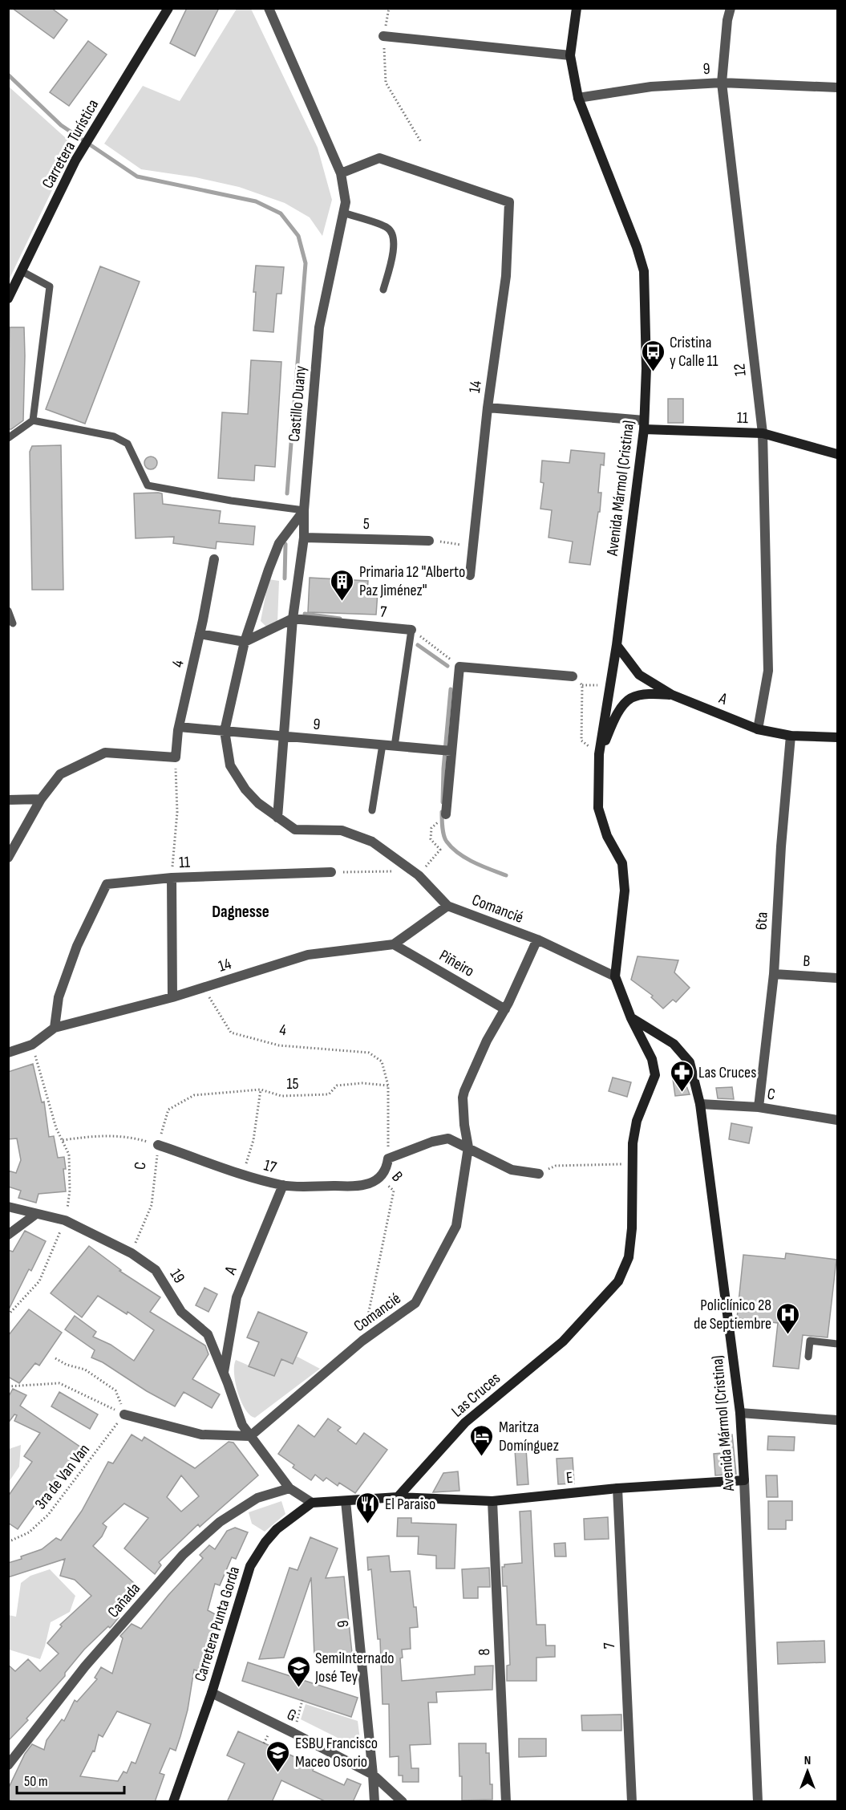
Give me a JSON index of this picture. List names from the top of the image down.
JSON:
{
  "streets": {
    "main road": [
      "Carretera Turística",
      "11",
      "Avenida Mármol (Cristina)",
      "A",
      "Las Cruces",
      "E",
      "Carretera Punta Gorda"
    ],
    "street": [
      "9",
      "12",
      "14",
      "Castillo Duany",
      "5",
      "7",
      "4",
      "Comancié",
      "6ta",
      "B",
      "Piñeiro",
      "C",
      "17",
      "19",
      "Cañada",
      "8",
      "G"
    ],
    "path": ["15", "3ra de Van Van"]
  },
  "crossings": [
    ["9", "12"],
    ["9", "Castillo Duany"],
    ["9", "Avenida Mármol (Cristina)"],
    ["9", "4"],
    ["9", "G"],
    ["12", "11"],
    ["12", "A"],
    ["14", "Castillo Duany"],
    ["14", "11"],
    ["14", "4"],
    ["14", "Comancié"],
    ["14", "Piñeiro"],
    ["Castillo Duany", "5"],
    ["Castillo Duany", "7"],
    ["11", "Avenida Mármol (Cristina)"],
    ["Avenida Mármol (Cristina)", "A"],
    ["Avenida Mármol (Cristina)", "Comancié"],
    ["Avenida Mármol (Cristina)", "C"],
    ["Avenida Mármol (Cristina)", "Las Cruces"],
    ["Avenida Mármol (Cristina)", "E"],
    ["7", "E"],
    ["4", "B"],
    ["A", "6ta"],
    ["A", "17"],
    ["A", "19"],
    ["Comancié", "B"],
    ["Comancié", "Piñeiro"],
    ["Comancié", "19"],
    ["Comancié", "Las Cruces"],
    ["6ta", "B"],
    ["6ta", "C"],
    ["B", "15"],
    ["B", "17"],
    ["15", "C"],
    ["C", "17"],
    ["C", "19"],
    ["Las Cruces", "E"],
    ["E", "8"],
    ["Carretera Punta Gorda", "G"]
  ],
  "districts": ["Dagnesse"],
  "places": {
    "bus stop": ["Cristina y Calle 11"],
    "building": ["Primaria 12 \"Alberto Paz Jiménez\""],
    "pharmacy": ["Las Cruces"],
    "hospital": ["Policlínico 28 de Septiembre"],
    "hotel": ["Maritza Domínguez"],
    "restaurant": ["El Paraiso"],
    "school or university": ["SemiInternado José Tey", "ESBU Francisco Maceo Osorio"]
  },
  "scale_bar": "50 m",
  "north": "top"
}
